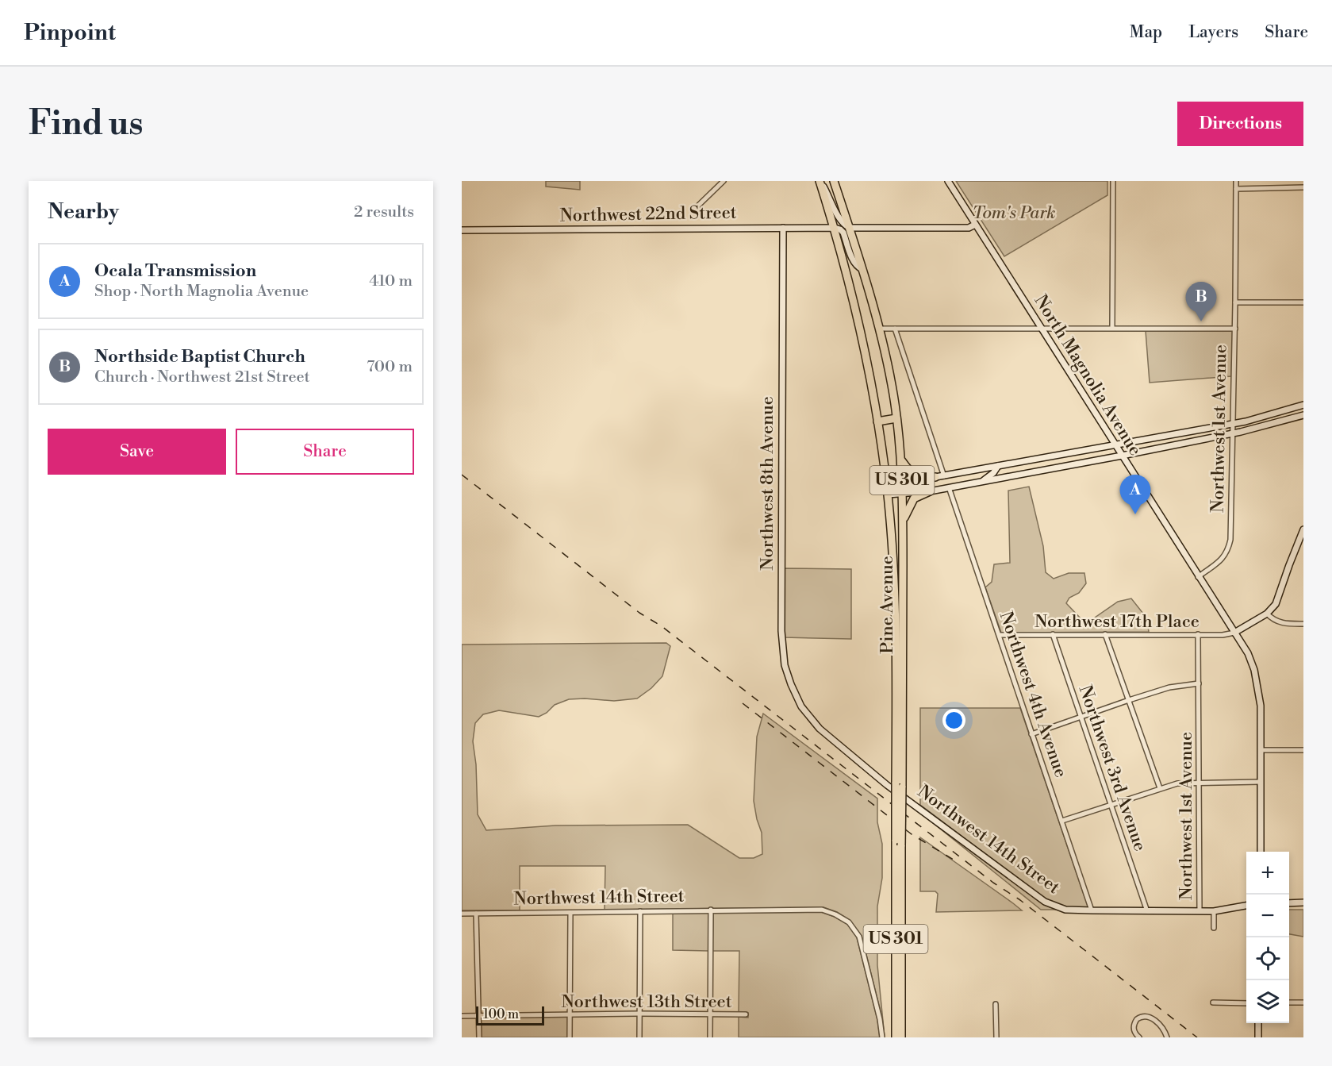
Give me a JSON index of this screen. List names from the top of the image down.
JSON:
{
  "streets": {
    "highway": ["US 301", "Pine Avenue"],
    "street": [
      "Northwest 22nd Street",
      "North Magnolia Avenue",
      "Northwest 1st Avenue",
      "Northwest 8th Avenue",
      "Northwest 17th Place",
      "Northwest 4th Avenue",
      "Northwest 3rd Avenue",
      "Northwest 14th Street",
      "Northwest 13th Street"
    ]
  },
  "crossings": [
    ["Northwest 22nd Street", "Northwest 8th Avenue"],
    ["Northwest 22nd Street", "Pine Avenue"],
    ["North Magnolia Avenue", "Northwest 1st Avenue"],
    ["North Magnolia Avenue", "Northwest 17th Place"],
    ["Northwest 1st Avenue", "Northwest 17th Place"],
    ["Northwest 1st Avenue", "Northwest 14th Street"],
    ["Northwest 8th Avenue", "Northwest 14th Street"],
    ["Northwest 17th Place", "Northwest 4th Avenue"],
    ["Northwest 17th Place", "Northwest 3rd Avenue"],
    ["Northwest 4th Avenue", "Northwest 14th Street"],
    ["Northwest 3rd Avenue", "Northwest 14th Street"]
  ],
  "parks": ["Tom's Park"],
  "scale_bar": "100 m",
  "page": {
    "header": "Pinpoint",
    "nav": ["Map", "Layers", "Share"],
    "buttons": [
      "Directions",
      ["Save", "Share"]
    ],
    "title": "Find us",
    "heading": ["Nearby", "2 results"],
    "list": [
      {
        "mark": "A",
        "name": "Ocala Transmission",
        "note": "Shop · North Magnolia Avenue",
        "value": "410 m"
      },
      {
        "mark": "B",
        "name": "Northside Baptist Church",
        "note": "Church · Northwest 21st Street",
        "value": "700 m"
      }
    ],
    "pins": ["B", "A"],
    "map_buttons": ["+", "−"],
    "scale": "100 m"
  }
}
